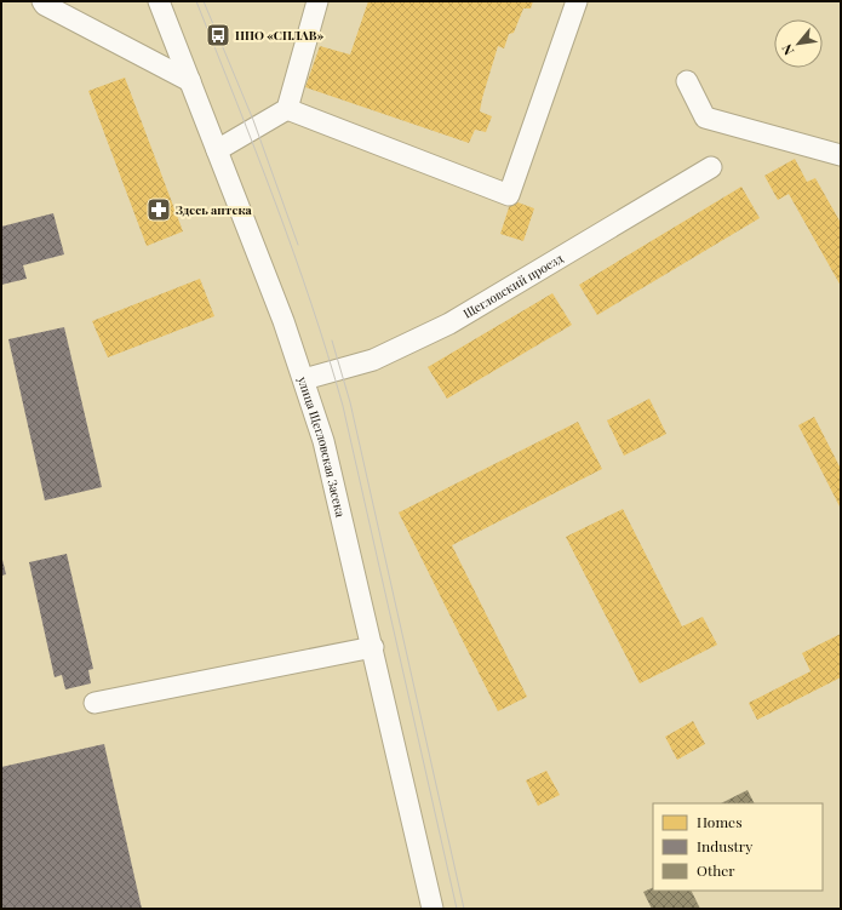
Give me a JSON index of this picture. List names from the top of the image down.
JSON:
{
  "streets": {
    "street": ["Щегловский проезд", "улица Щегловская Засека"]
  },
  "crossings": [
    ["Щегловский проезд", "улица Щегловская Засека"]
  ],
  "places": {
    "bus stop": ["НПО «СПЛАВ»"],
    "pharmacy": ["Здесь аптека"]
  },
  "legend": ["Homes", "Industry", "Other"],
  "north": "bottom left"
}
